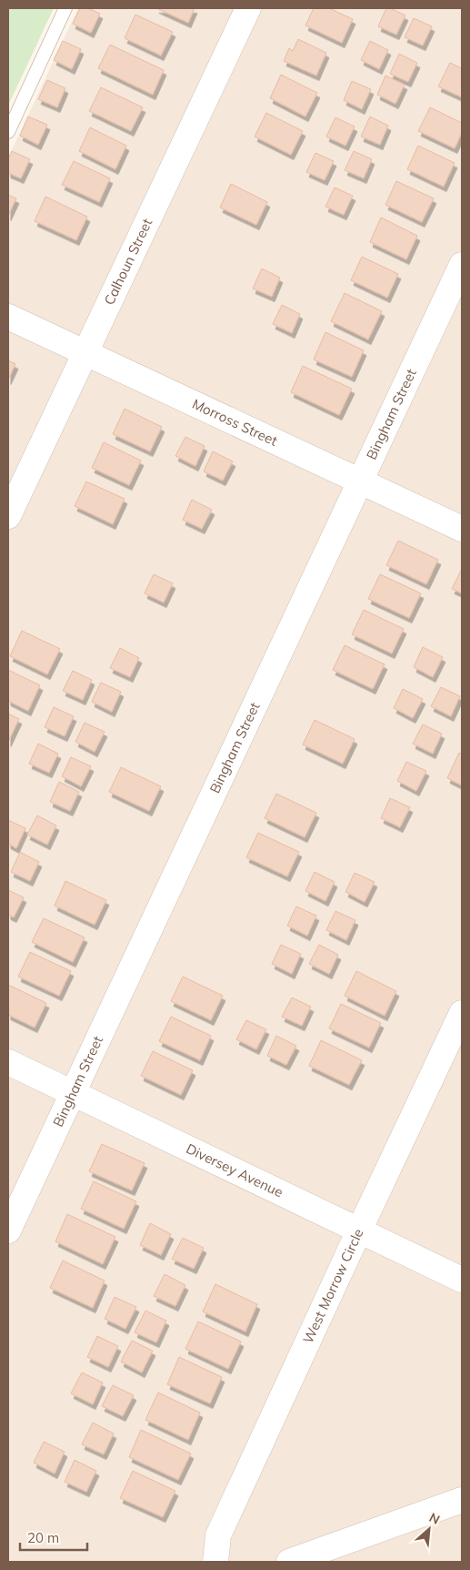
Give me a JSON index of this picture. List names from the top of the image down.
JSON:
{
  "streets": {
    "street": [
      "Calhoun Street",
      "Bingham Street",
      "Morross Street",
      "Diversey Avenue",
      "West Morrow Circle"
    ]
  },
  "crossings": [
    ["Calhoun Street", "Morross Street"],
    ["Bingham Street", "Morross Street"],
    ["Bingham Street", "Diversey Avenue"],
    ["Diversey Avenue", "West Morrow Circle"]
  ],
  "scale_bar": "20 m",
  "north": "top right"
}
